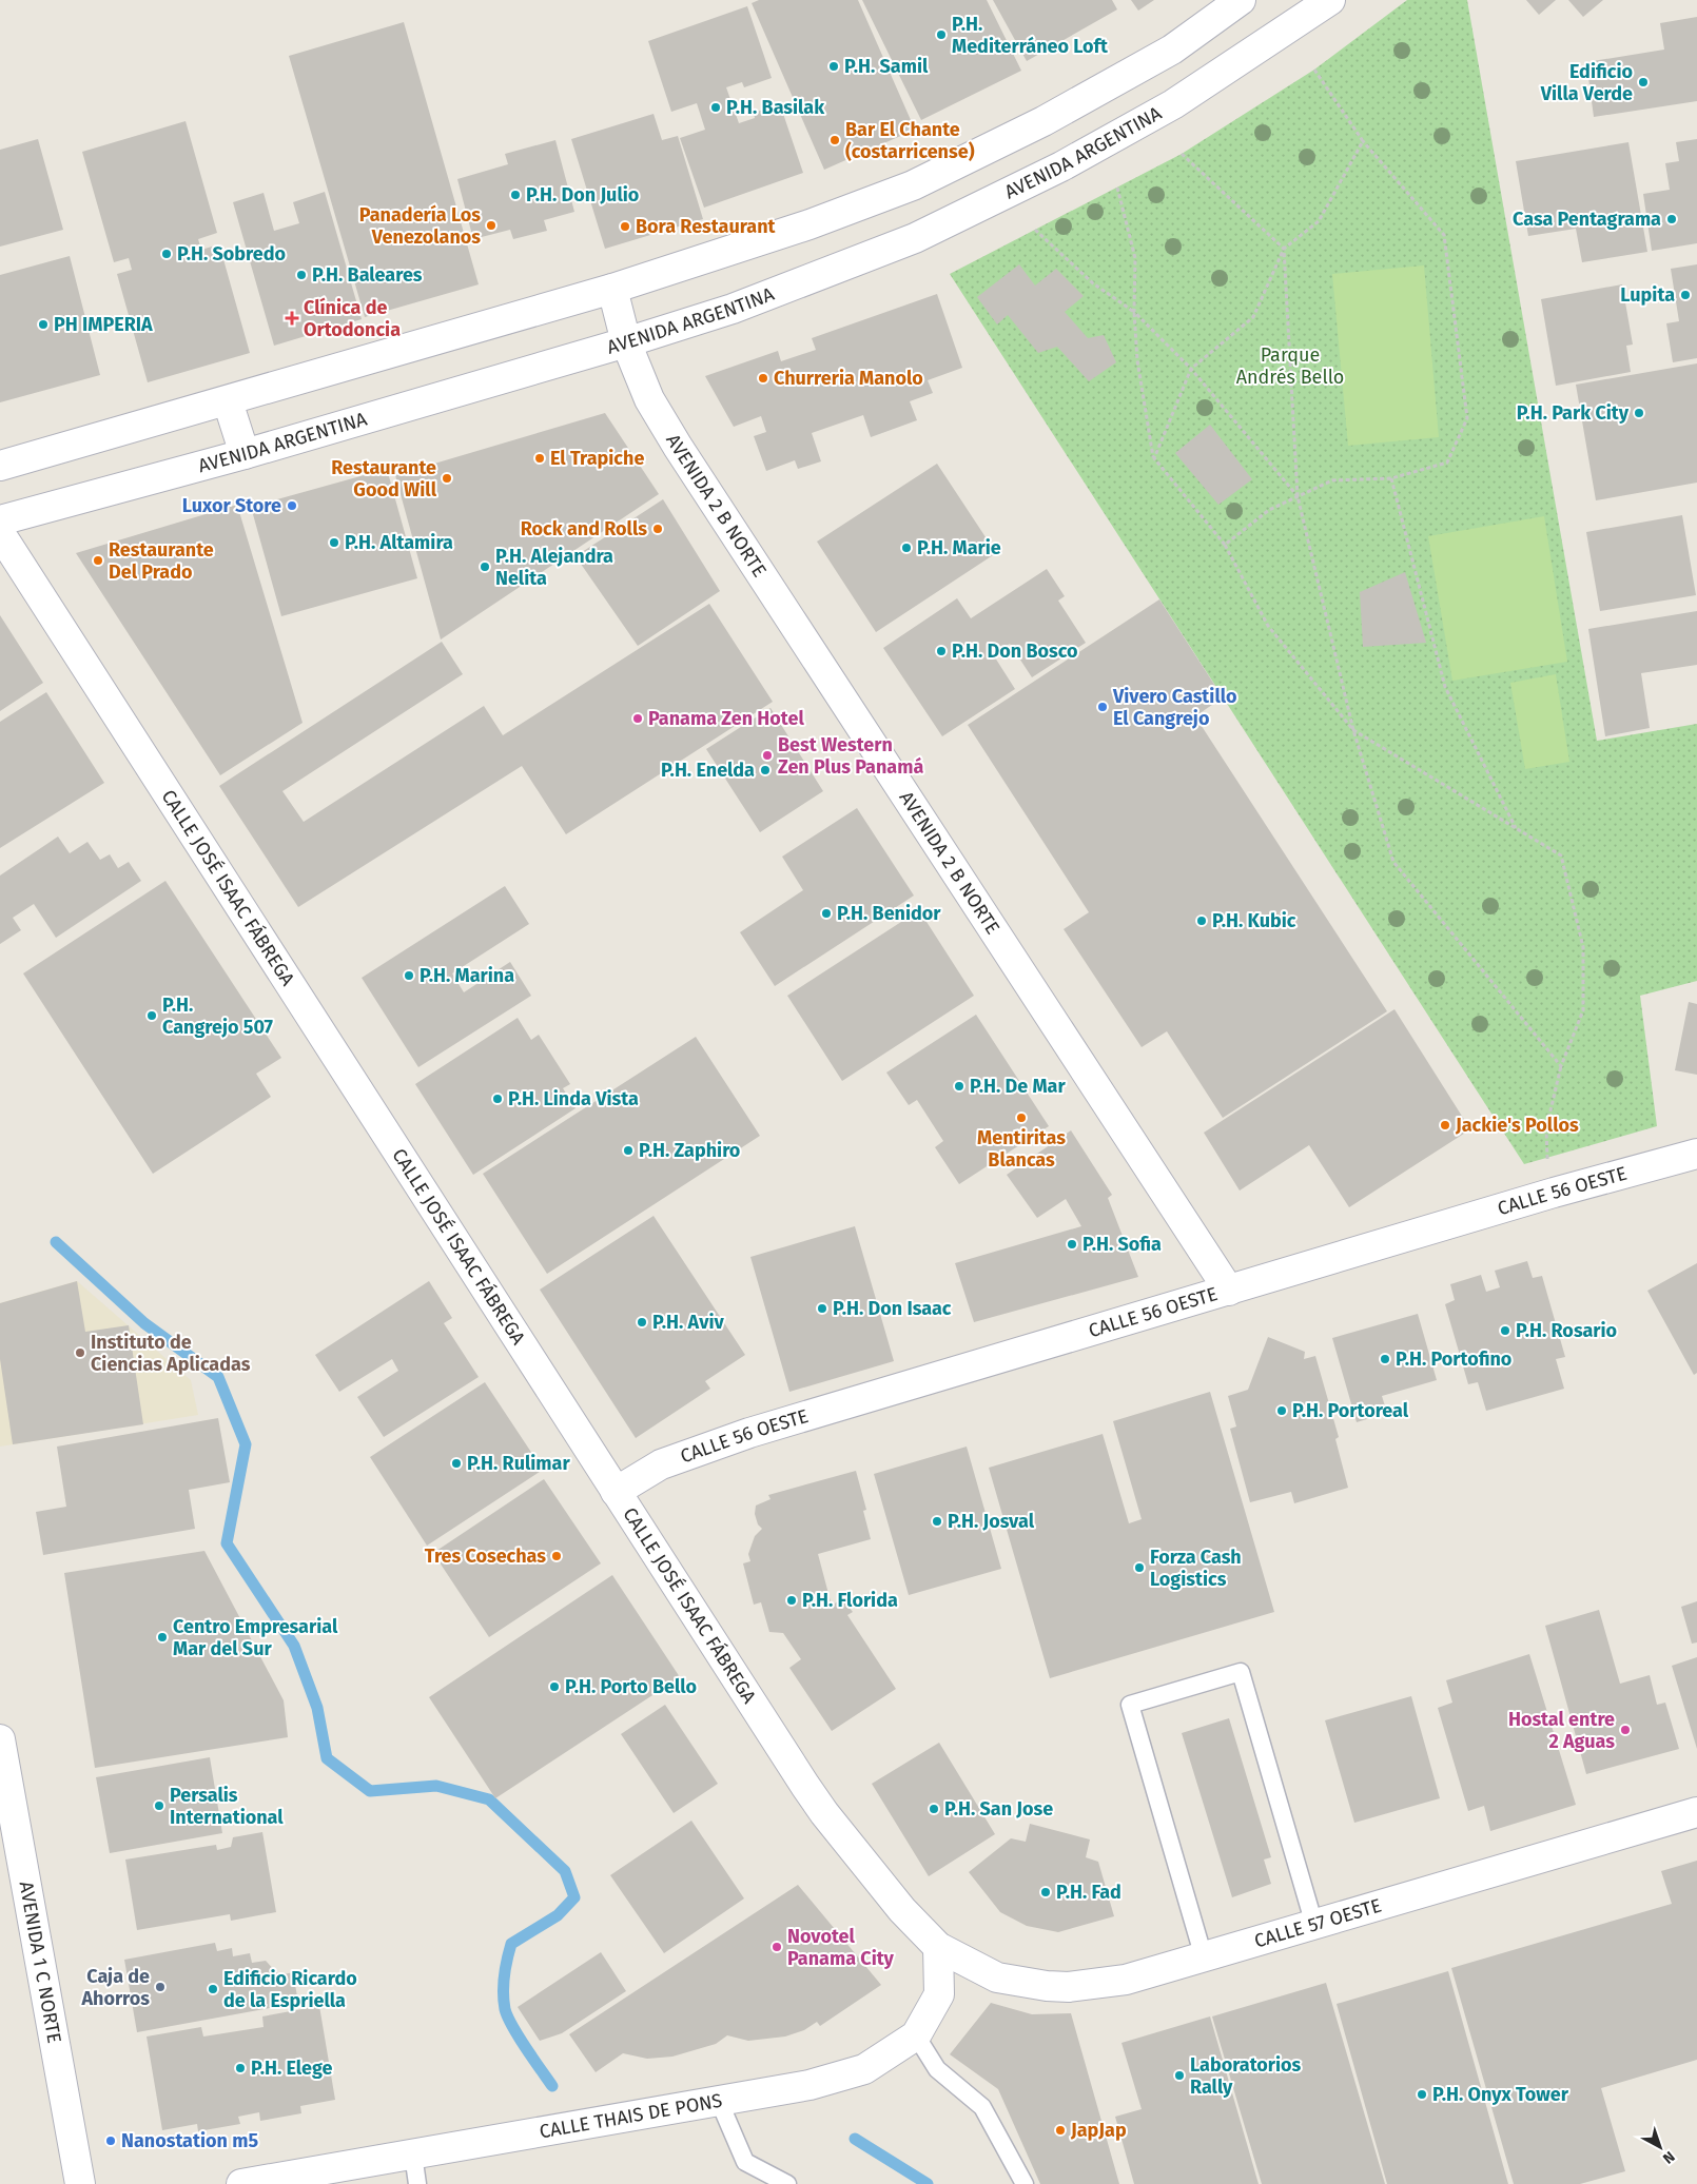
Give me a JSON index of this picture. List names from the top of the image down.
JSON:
{
  "streets": {
    "street": [
      "AVENIDA ARGENTINA",
      "AVENIDA 2 B NORTE",
      "CALLE JOSÉ ISAAC FÁBREGA",
      "CALLE 56 OESTE",
      "CALLE 57 OESTE",
      "AVENIDA 1 C NORTE",
      "CALLE THAIS DE PONS"
    ]
  },
  "crossings": [
    ["AVENIDA ARGENTINA", "AVENIDA 2 B NORTE"],
    ["AVENIDA 2 B NORTE", "CALLE 56 OESTE"],
    ["CALLE JOSÉ ISAAC FÁBREGA", "CALLE 56 OESTE"],
    ["CALLE JOSÉ ISAAC FÁBREGA", "CALLE 57 OESTE"],
    ["CALLE JOSÉ ISAAC FÁBREGA", "CALLE THAIS DE PONS"],
    ["CALLE 57 OESTE", "CALLE THAIS DE PONS"]
  ],
  "parks": ["Parque Andrés Bello"],
  "places": {
    "other": [
      "P.H. Mediterráneo Loft",
      "P.H. Samil",
      "Edificio Villa Verde",
      "P.H. Basilak",
      "Bar El Chante (costarricense)",
      "P.H. Don Julio",
      "Casa Pentagrama",
      "Panadería Los Venezolanos",
      "Bora Restaurant",
      "P.H. Sobredo",
      "P.H. Baleares",
      "Lupita",
      "PH IMPERIA",
      "Churreria Manolo",
      "P.H. Park City",
      "El Trapiche",
      "Restaurante Good Will",
      "Luxor Store",
      "Rock and Rolls",
      "P.H. Altamira",
      "P.H. Marie",
      "Restaurante Del Prado",
      "P.H. Alejandra Nelita",
      "P.H. Don Bosco",
      "Vivero Castillo El Cangrejo",
      "Panama Zen Hotel",
      "Best Western Zen Plus Panamá",
      "P.H. Enelda",
      "P.H. Benidor",
      "P.H. Kubic",
      "P.H. Marina",
      "P.H. Cangrejo 507",
      "P.H. De Mar",
      "P.H. Linda Vista",
      "Mentiritas Blancas",
      "Jackie's Pollos",
      "P.H. Zaphiro",
      "P.H. Sofia",
      "P.H. Don Isaac",
      "P.H. Aviv",
      "P.H. Rosario",
      "Instituto de Ciencias Aplicadas",
      "P.H. Portofino",
      "P.H. Portoreal",
      "P.H. Rulimar",
      "P.H. Josval",
      "Tres Cosechas",
      "Forza Cash Logistics",
      "P.H. Florida",
      "Centro Empresarial Mar del Sur",
      "P.H. Porto Bello",
      "Hostal entre 2 Aguas",
      "Persalis International",
      "P.H. San Jose",
      "P.H. Fad",
      "Novotel Panama City",
      "Caja de Ahorros",
      "Edificio Ricardo de la Espriella",
      "P.H. Elege",
      "Laboratorios Rally",
      "P.H. Onyx Tower",
      "JapJap",
      "Nanostation m5"
    ],
    "health": ["Clínica de Ortodoncia"]
  },
  "north": "bottom right"
}
